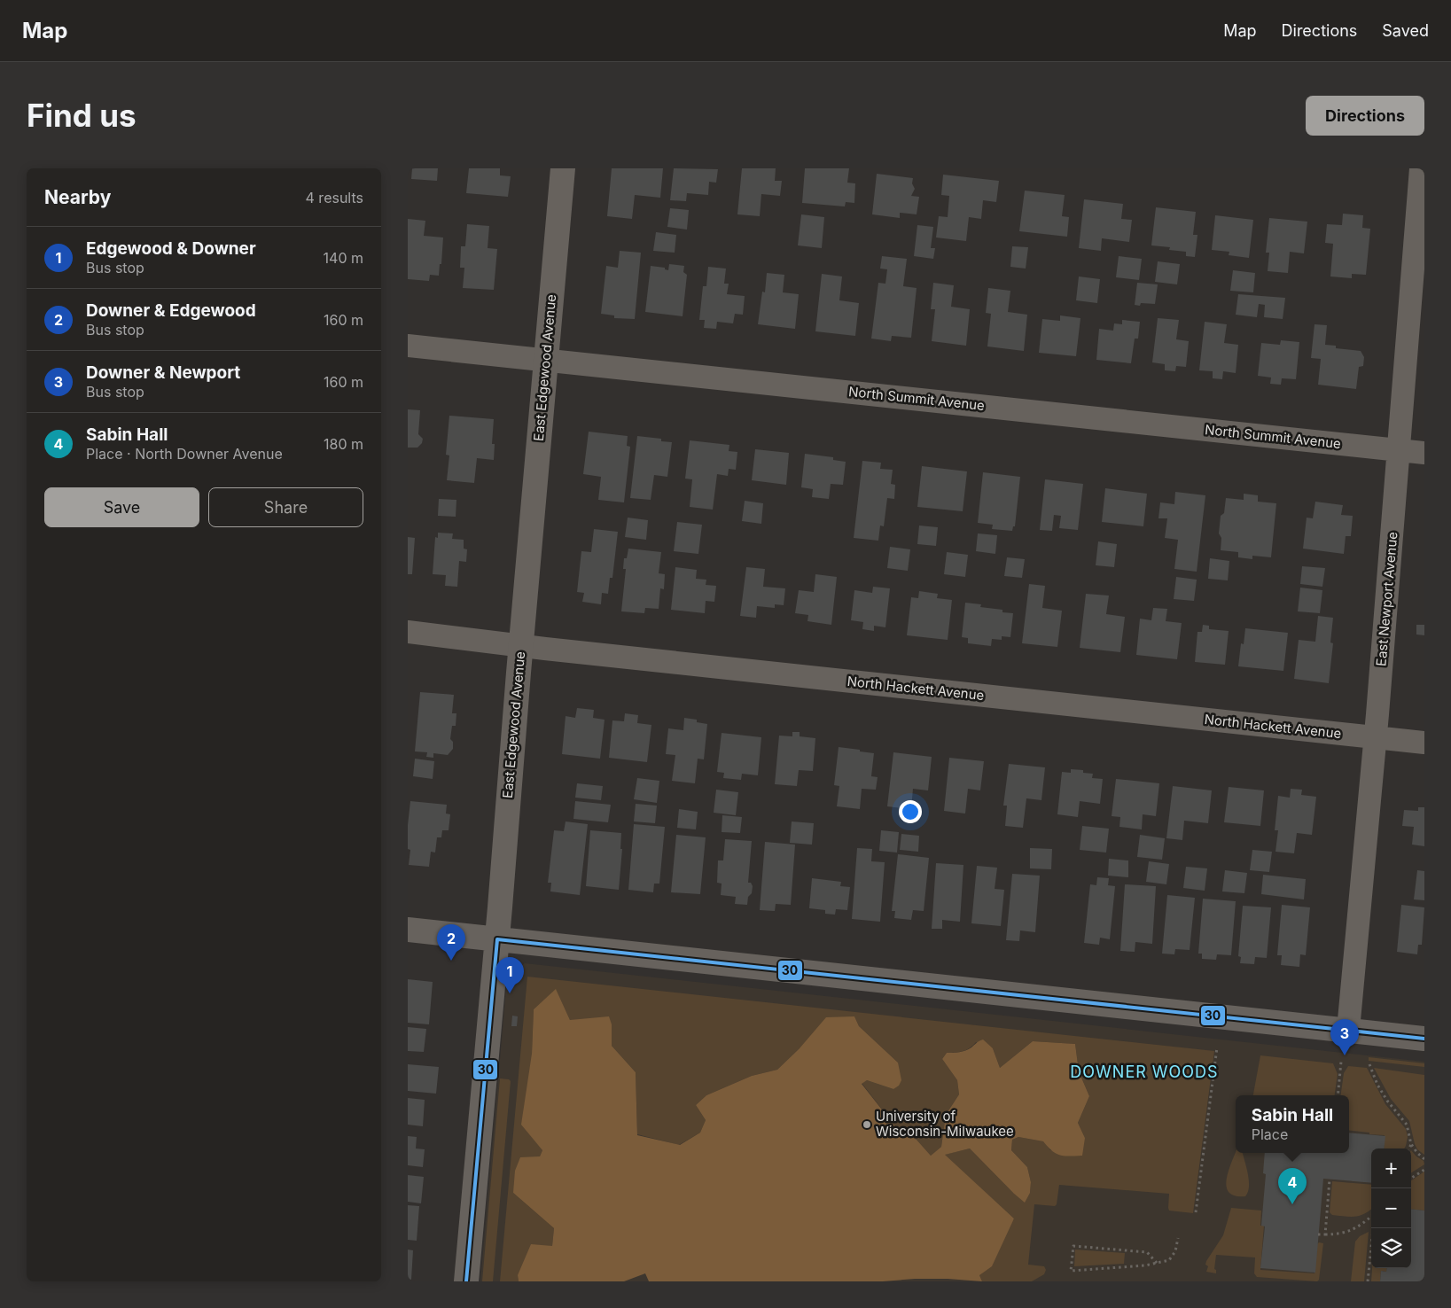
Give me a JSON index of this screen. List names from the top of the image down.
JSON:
{
  "streets": {
    "street": [
      "East Edgewood Avenue",
      "North Summit Avenue",
      "East Newport Avenue",
      "North Hackett Avenue"
    ]
  },
  "crossings": [
    ["East Edgewood Avenue", "North Summit Avenue"],
    ["East Edgewood Avenue", "North Hackett Avenue"],
    ["North Summit Avenue", "East Newport Avenue"],
    ["East Newport Avenue", "North Hackett Avenue"]
  ],
  "districts": ["DOWNER WOODS"],
  "places": ["University of Wisconsin-Milwaukee"],
  "lines": ["transit line 30"],
  "page": {
    "header": "Map",
    "nav": ["Map", "Directions", "Saved"],
    "buttons": [
      "Directions",
      ["Save", "Share"]
    ],
    "title": "Find us",
    "heading": ["Nearby", "4 results"],
    "list": [
      {
        "mark": "1",
        "name": "Edgewood & Downer",
        "note": "Bus stop",
        "value": "140 m"
      },
      {
        "mark": "2",
        "name": "Downer & Edgewood",
        "note": "Bus stop",
        "value": "160 m"
      },
      {
        "mark": "3",
        "name": "Downer & Newport",
        "note": "Bus stop",
        "value": "160 m"
      },
      {
        "mark": "4",
        "name": "Sabin Hall",
        "note": "Place · North Downer Avenue",
        "value": "180 m"
      }
    ],
    "pins": [
      "2",
      "1",
      "3",
      "4"
    ],
    "popup": ["Sabin Hall", "Place"],
    "map_buttons": ["+", "−"]
  }
}
